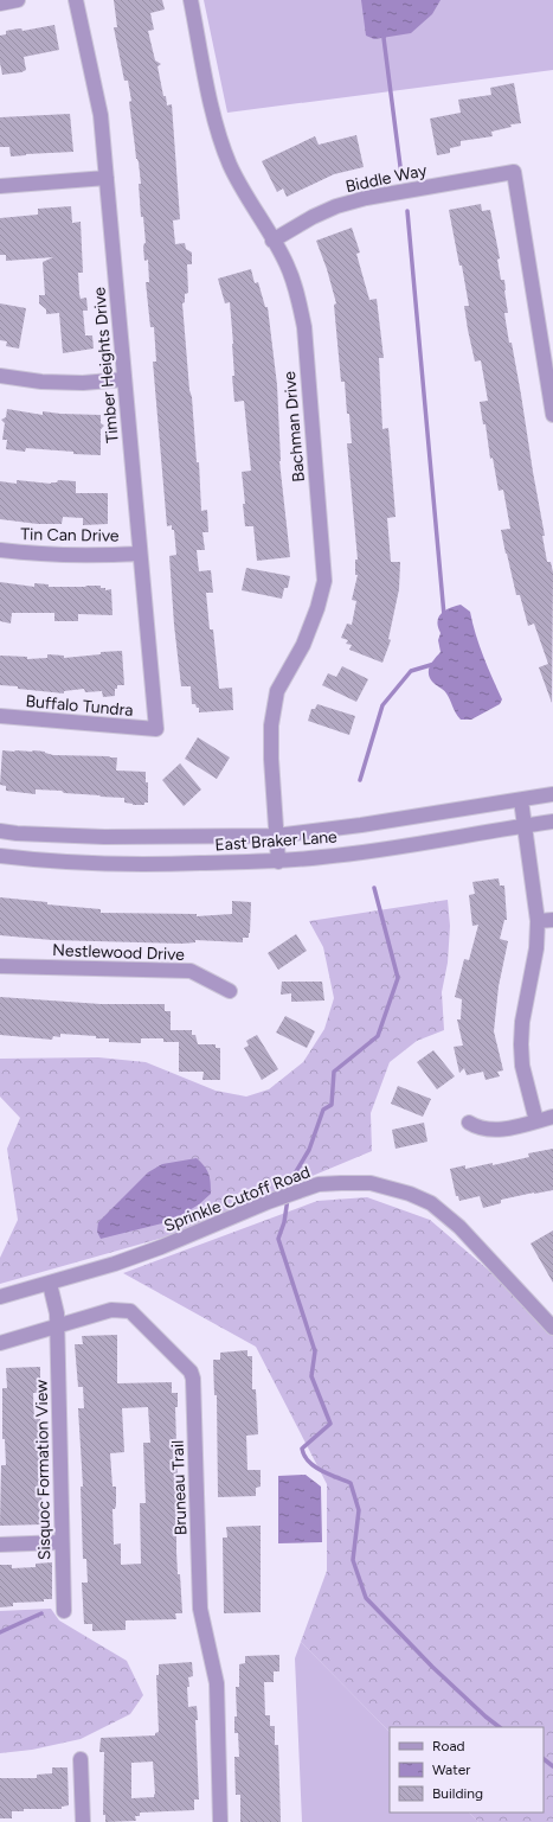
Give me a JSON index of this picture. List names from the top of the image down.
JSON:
{
  "streets": {
    "street": [
      "Biddle Way",
      "Timber Heights Drive",
      "Bachman Drive",
      "Tin Can Drive",
      "Buffalo Tundra",
      "East Braker Lane",
      "Nestlewood Drive",
      "Sprinkle Cutoff Road",
      "Sisquoc Formation View",
      "Bruneau Trail"
    ]
  },
  "crossings": [
    ["Biddle Way", "Bachman Drive"],
    ["Timber Heights Drive", "Tin Can Drive"],
    ["Timber Heights Drive", "Buffalo Tundra"],
    ["Bachman Drive", "East Braker Lane"],
    ["Sprinkle Cutoff Road", "Sisquoc Formation View"],
    ["Sisquoc Formation View", "Bruneau Trail"]
  ],
  "legend": ["Road", "Water", "Building"]
}
